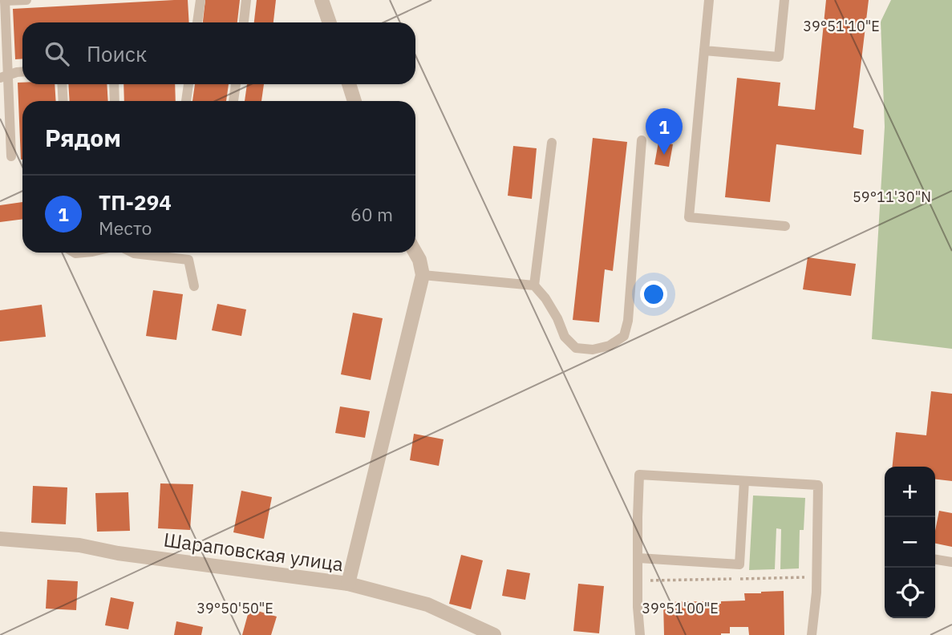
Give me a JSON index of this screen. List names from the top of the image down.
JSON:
{
  "streets": {
    "street": ["Шараповская улица"]
  },
  "page": {
    "search": "Поиск",
    "heading": "Рядом",
    "pins": "1",
    "list": [
      {
        "mark": "1",
        "name": "ТП-294",
        "note": "Место",
        "value": "60 m"
      }
    ],
    "map_buttons": ["+", "−"]
  },
  "coordinates": [
    "39°51'10\"E",
    "59°11'30\"N",
    "39°50'50\"E",
    "39°51'00\"E"
  ]
}
